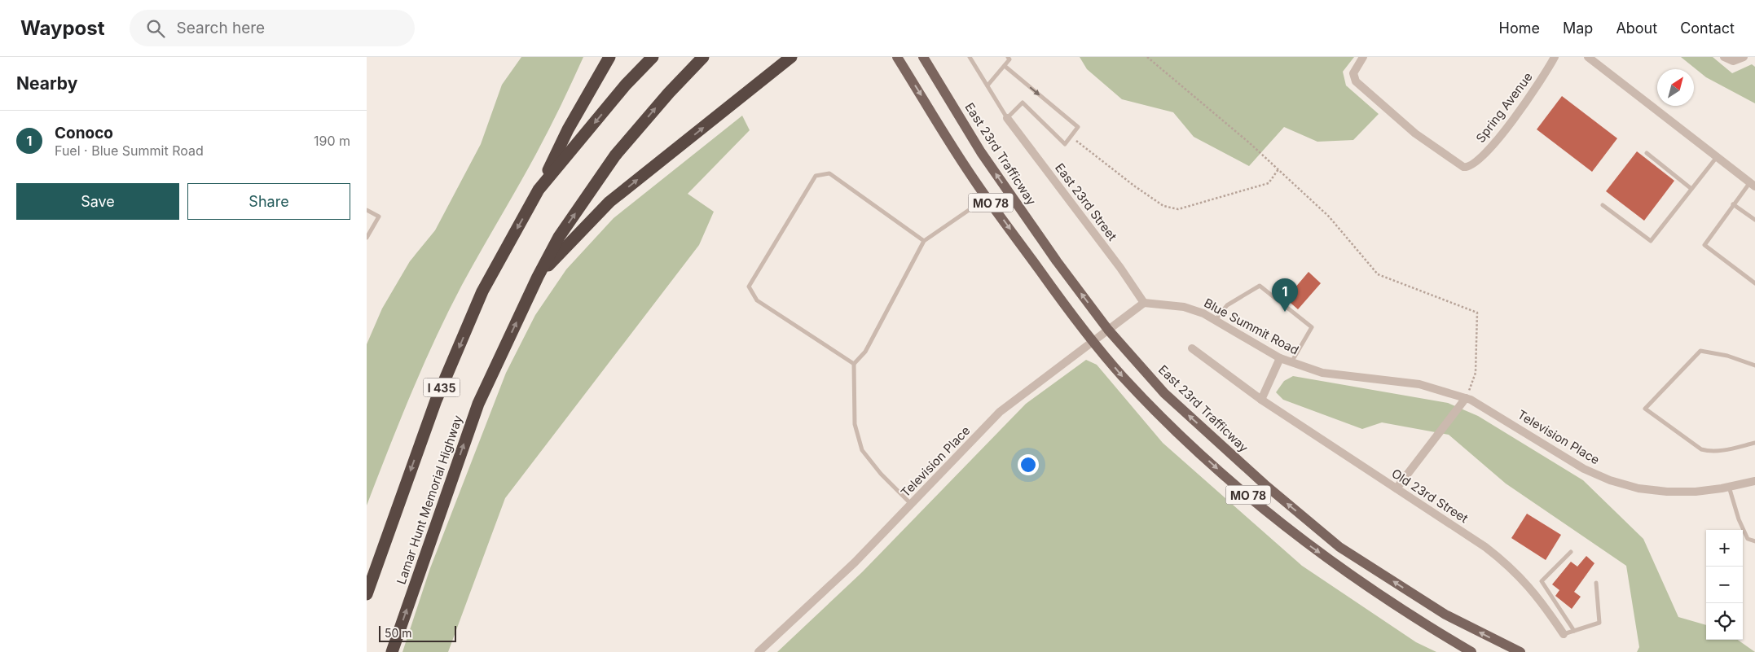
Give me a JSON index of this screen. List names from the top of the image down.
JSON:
{
  "streets": {
    "highway": ["I 435", "Lamar Hunt Memorial Highway"],
    "main road": ["East 23rd Trafficway", "MO 78"],
    "street": [
      "Spring Avenue",
      "East 23rd Street",
      "Blue Summit Road",
      "Television Place",
      "Old 23rd Street"
    ]
  },
  "crossings": [
    ["East 23rd Trafficway", "Television Place"],
    ["East 23rd Street", "Blue Summit Road"],
    ["East 23rd Street", "Television Place"],
    ["MO 78", "Television Place"],
    ["Blue Summit Road", "Television Place"]
  ],
  "scale_bar": "50 m",
  "north": "top right",
  "page": {
    "header": "Waypost",
    "search": "Search here",
    "nav": [
      "Home",
      "Map",
      "About",
      "Contact"
    ],
    "heading": "Nearby",
    "list": [
      {
        "mark": "1",
        "name": "Conoco",
        "note": "Fuel · Blue Summit Road",
        "value": "190 m"
      }
    ],
    "buttons": ["Save", "Share"],
    "pins": "1",
    "map_buttons": ["+", "−"],
    "scale": "50 m"
  }
}
